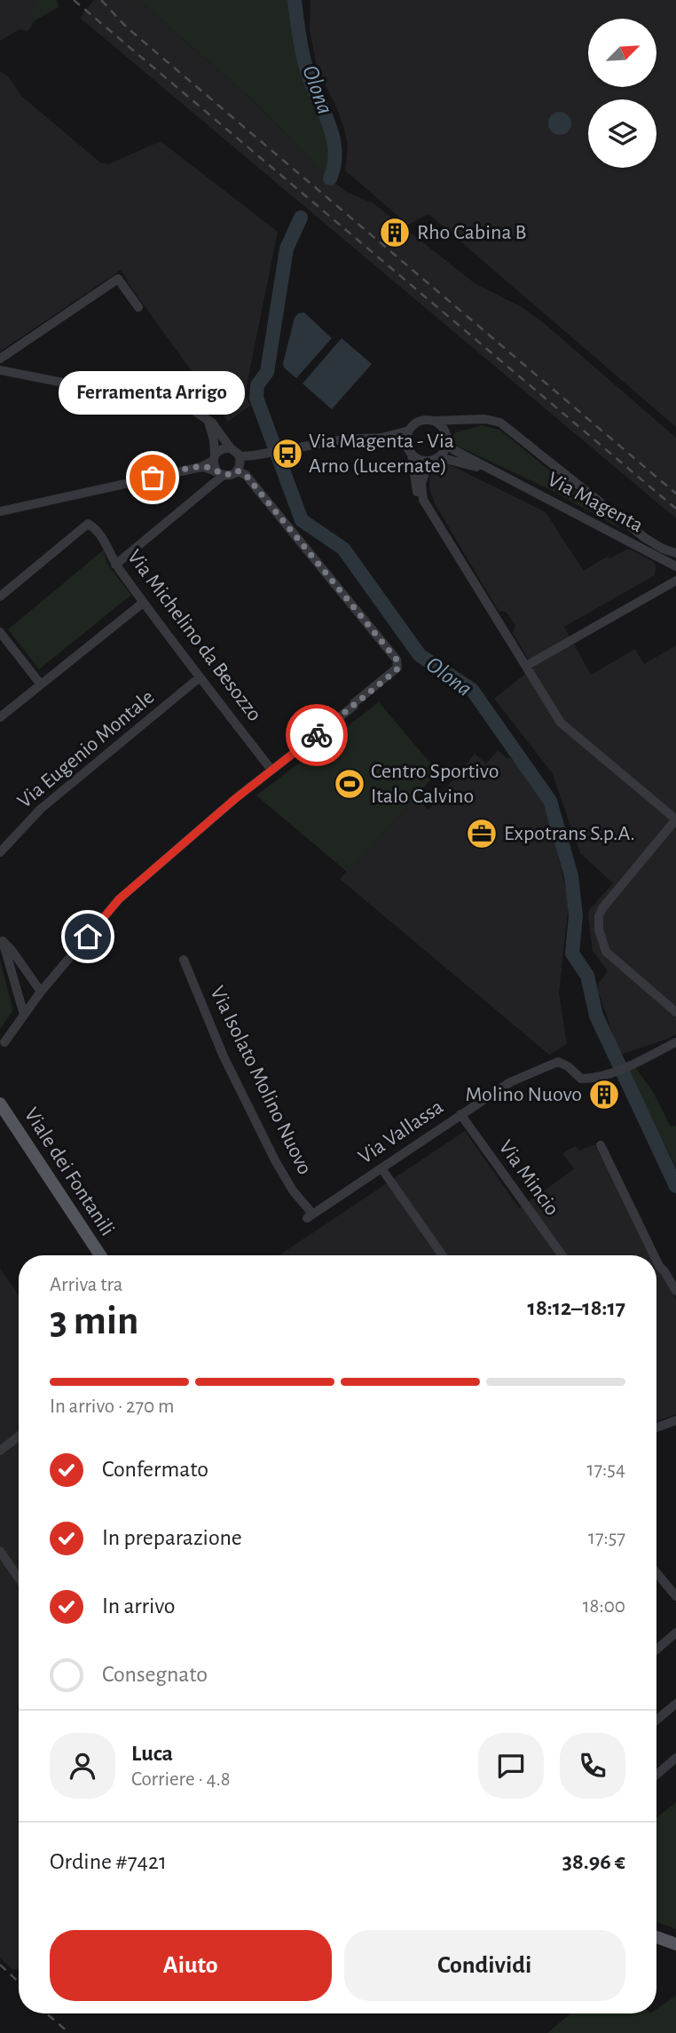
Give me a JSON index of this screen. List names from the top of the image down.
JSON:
{
  "streets": {
    "main road": ["Viale dei Fontanili"],
    "street": [
      "Via Magenta",
      "Via Michelino da Besozzo",
      "Via Eugenio Montale",
      "Via Isolato Molino Nuovo",
      "Via Vallassa",
      "Via Mincio"
    ]
  },
  "crossings": [
    ["Via Michelino da Besozzo", "Via Eugenio Montale"],
    ["Via Isolato Molino Nuovo", "Via Vallassa"],
    ["Via Vallassa", "Via Mincio"]
  ],
  "water": ["Olona"],
  "places": {
    "building": ["Rho Cabina B", "Molino Nuovo"],
    "bus stop": ["Via Magenta - Via Arno (Lucernate)"],
    "other": ["Ferramenta Arrigo"],
    "sports": ["Centro Sportivo Italo Calvino"],
    "office": ["Expotrans S.p.A."]
  },
  "north": "top right",
  "page": {
    "bubble": "Ferramenta Arrigo",
    "heading": ["3 min", "Arriva tra", "18:12–18:17"],
    "panel": [
      "Luca",
      "Corriere · 4.8",
      "Ordine #7421",
      "38.96 €"
    ],
    "bar": "In arrivo · 270 m",
    "list": [
      ["Confermato", "17:54"],
      ["In preparazione", "17:57"],
      ["In arrivo", "18:00"],
      "Consegnato"
    ],
    "buttons": ["Aiuto", "Condividi"]
  }
}
